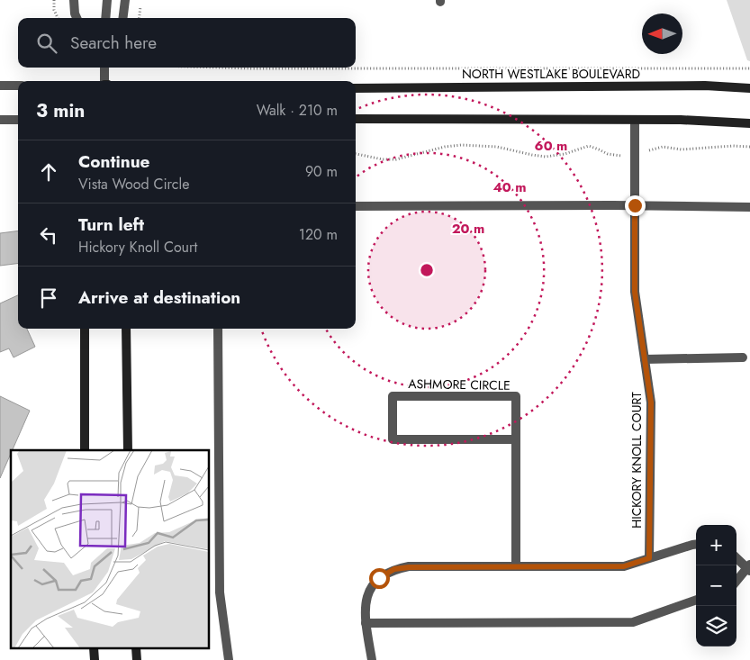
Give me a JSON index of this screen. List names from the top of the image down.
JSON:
{
  "streets": {
    "main road": ["NORTH WESTLAKE BOULEVARD"],
    "street": ["ASHMORE CIRCLE", "HICKORY KNOLL COURT"]
  },
  "north": "left",
  "page": {
    "search": "Search here",
    "heading": ["3 min", "Walk · 210 m"],
    "list": [
      ["Continue", "Vista Wood Circle", "90 m"],
      ["Turn left", "Hickory Knoll Court", "120 m"],
      "Arrive at destination"
    ],
    "map_buttons": ["+", "−"]
  },
  "rings": ["60 m", "40 m", "20 m"]
}
